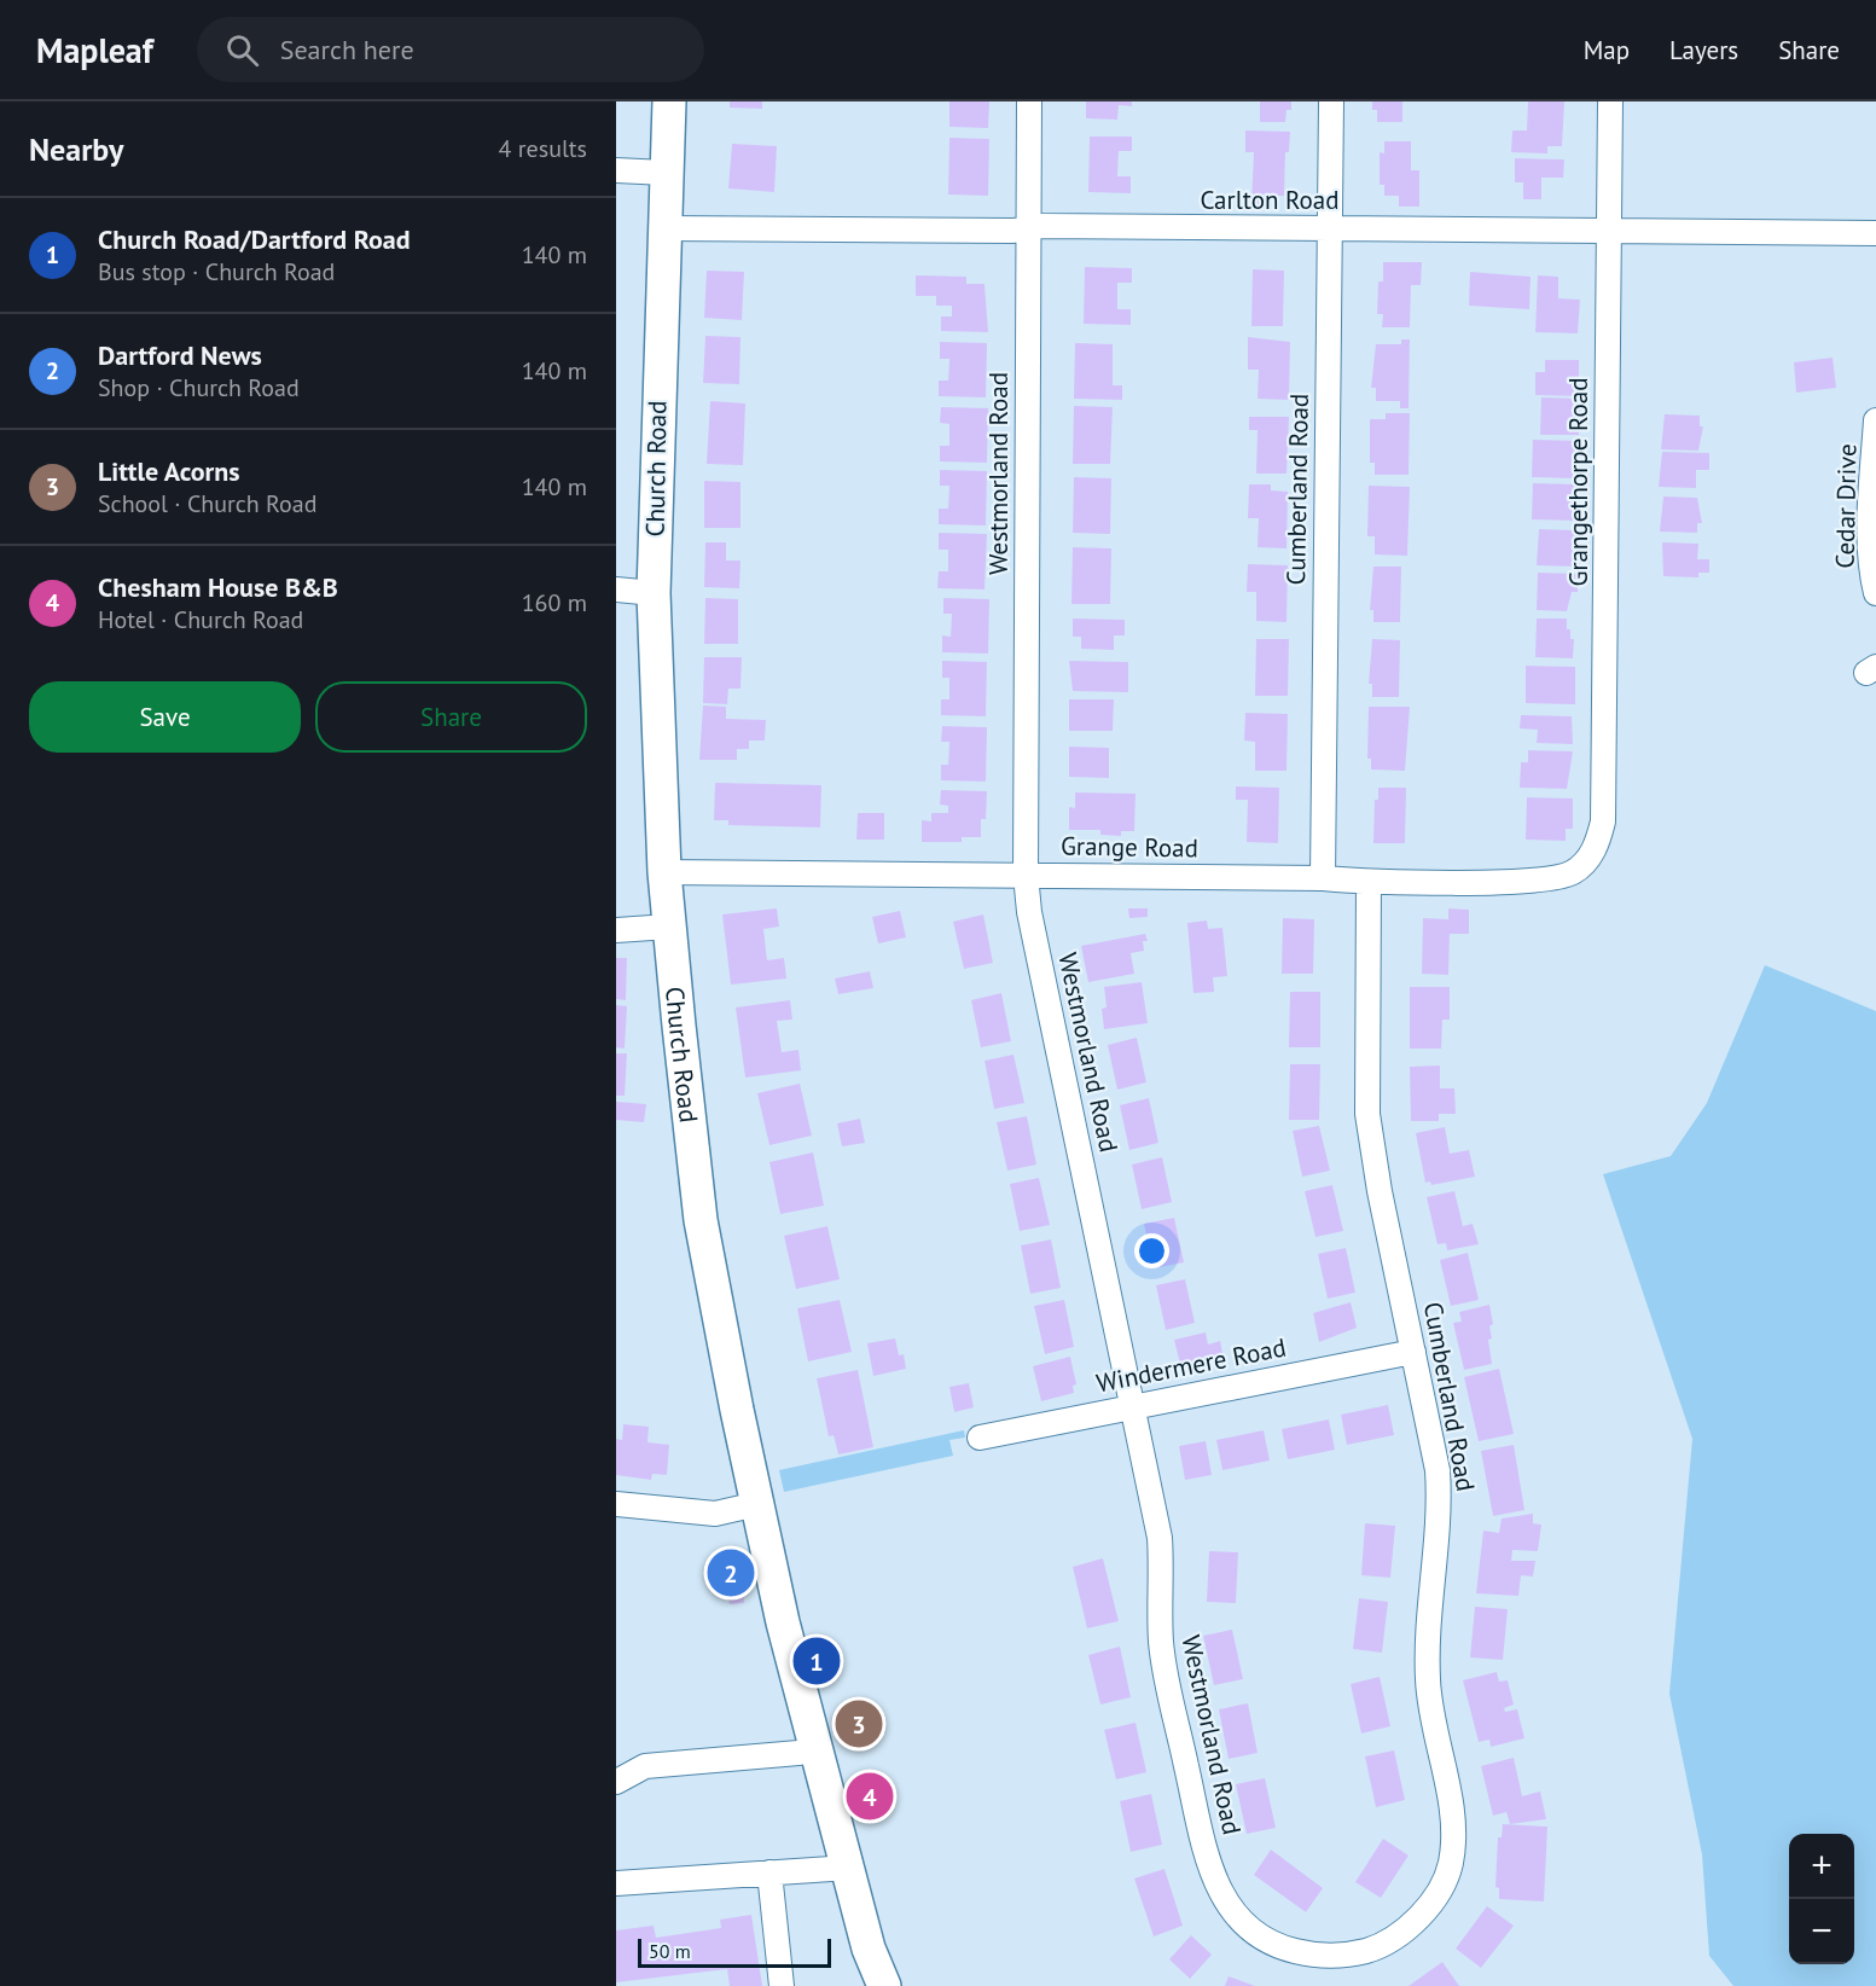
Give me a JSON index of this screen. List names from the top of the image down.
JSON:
{
  "streets": {
    "main road": ["Church Road"],
    "street": [
      "Carlton Road",
      "Westmorland Road",
      "Grangethorpe Road",
      "Cumberland Road",
      "Cedar Drive",
      "Grange Road",
      "Windermere Road"
    ]
  },
  "crossings": [
    ["Carlton Road", "Church Road"],
    ["Carlton Road", "Westmorland Road"],
    ["Carlton Road", "Grangethorpe Road"],
    ["Carlton Road", "Cumberland Road"],
    ["Church Road", "Grange Road"],
    ["Westmorland Road", "Cumberland Road"],
    ["Westmorland Road", "Grange Road"],
    ["Westmorland Road", "Windermere Road"],
    ["Grangethorpe Road", "Grange Road"],
    ["Cumberland Road", "Grange Road"],
    ["Cumberland Road", "Windermere Road"]
  ],
  "scale_bar": "50 m",
  "page": {
    "header": "Mapleaf",
    "search": "Search here",
    "nav": ["Map", "Layers", "Share"],
    "heading": ["Nearby", "4 results"],
    "list": [
      {
        "mark": "1",
        "name": "Church Road/Dartford Road",
        "note": "Bus stop · Church Road",
        "value": "140 m"
      },
      {
        "mark": "2",
        "name": "Dartford News",
        "note": "Shop · Church Road",
        "value": "140 m"
      },
      {
        "mark": "3",
        "name": "Little Acorns",
        "note": "School · Church Road",
        "value": "140 m"
      },
      {
        "mark": "4",
        "name": "Chesham House B&B",
        "note": "Hotel · Church Road",
        "value": "160 m"
      }
    ],
    "buttons": ["Save", "Share"],
    "pins": [
      "2",
      "1",
      "3",
      "4"
    ],
    "map_buttons": ["+", "−"],
    "scale": "50 m"
  }
}
